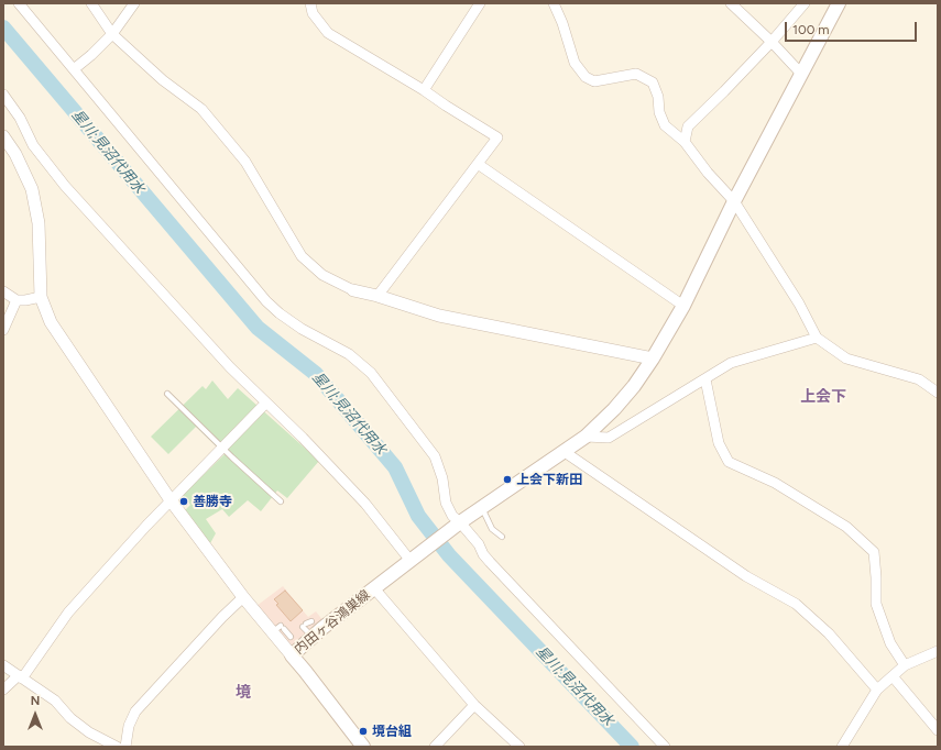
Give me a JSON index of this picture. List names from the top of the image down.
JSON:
{
  "streets": {
    "main road": ["内田ヶ谷鴻巣線"]
  },
  "districts": ["上会下", "境"],
  "water": ["星川;見沼代用水"],
  "places": ["上会下新田", "善勝寺", "境台組"],
  "scale_bar": "100 m",
  "north": "top"
}
